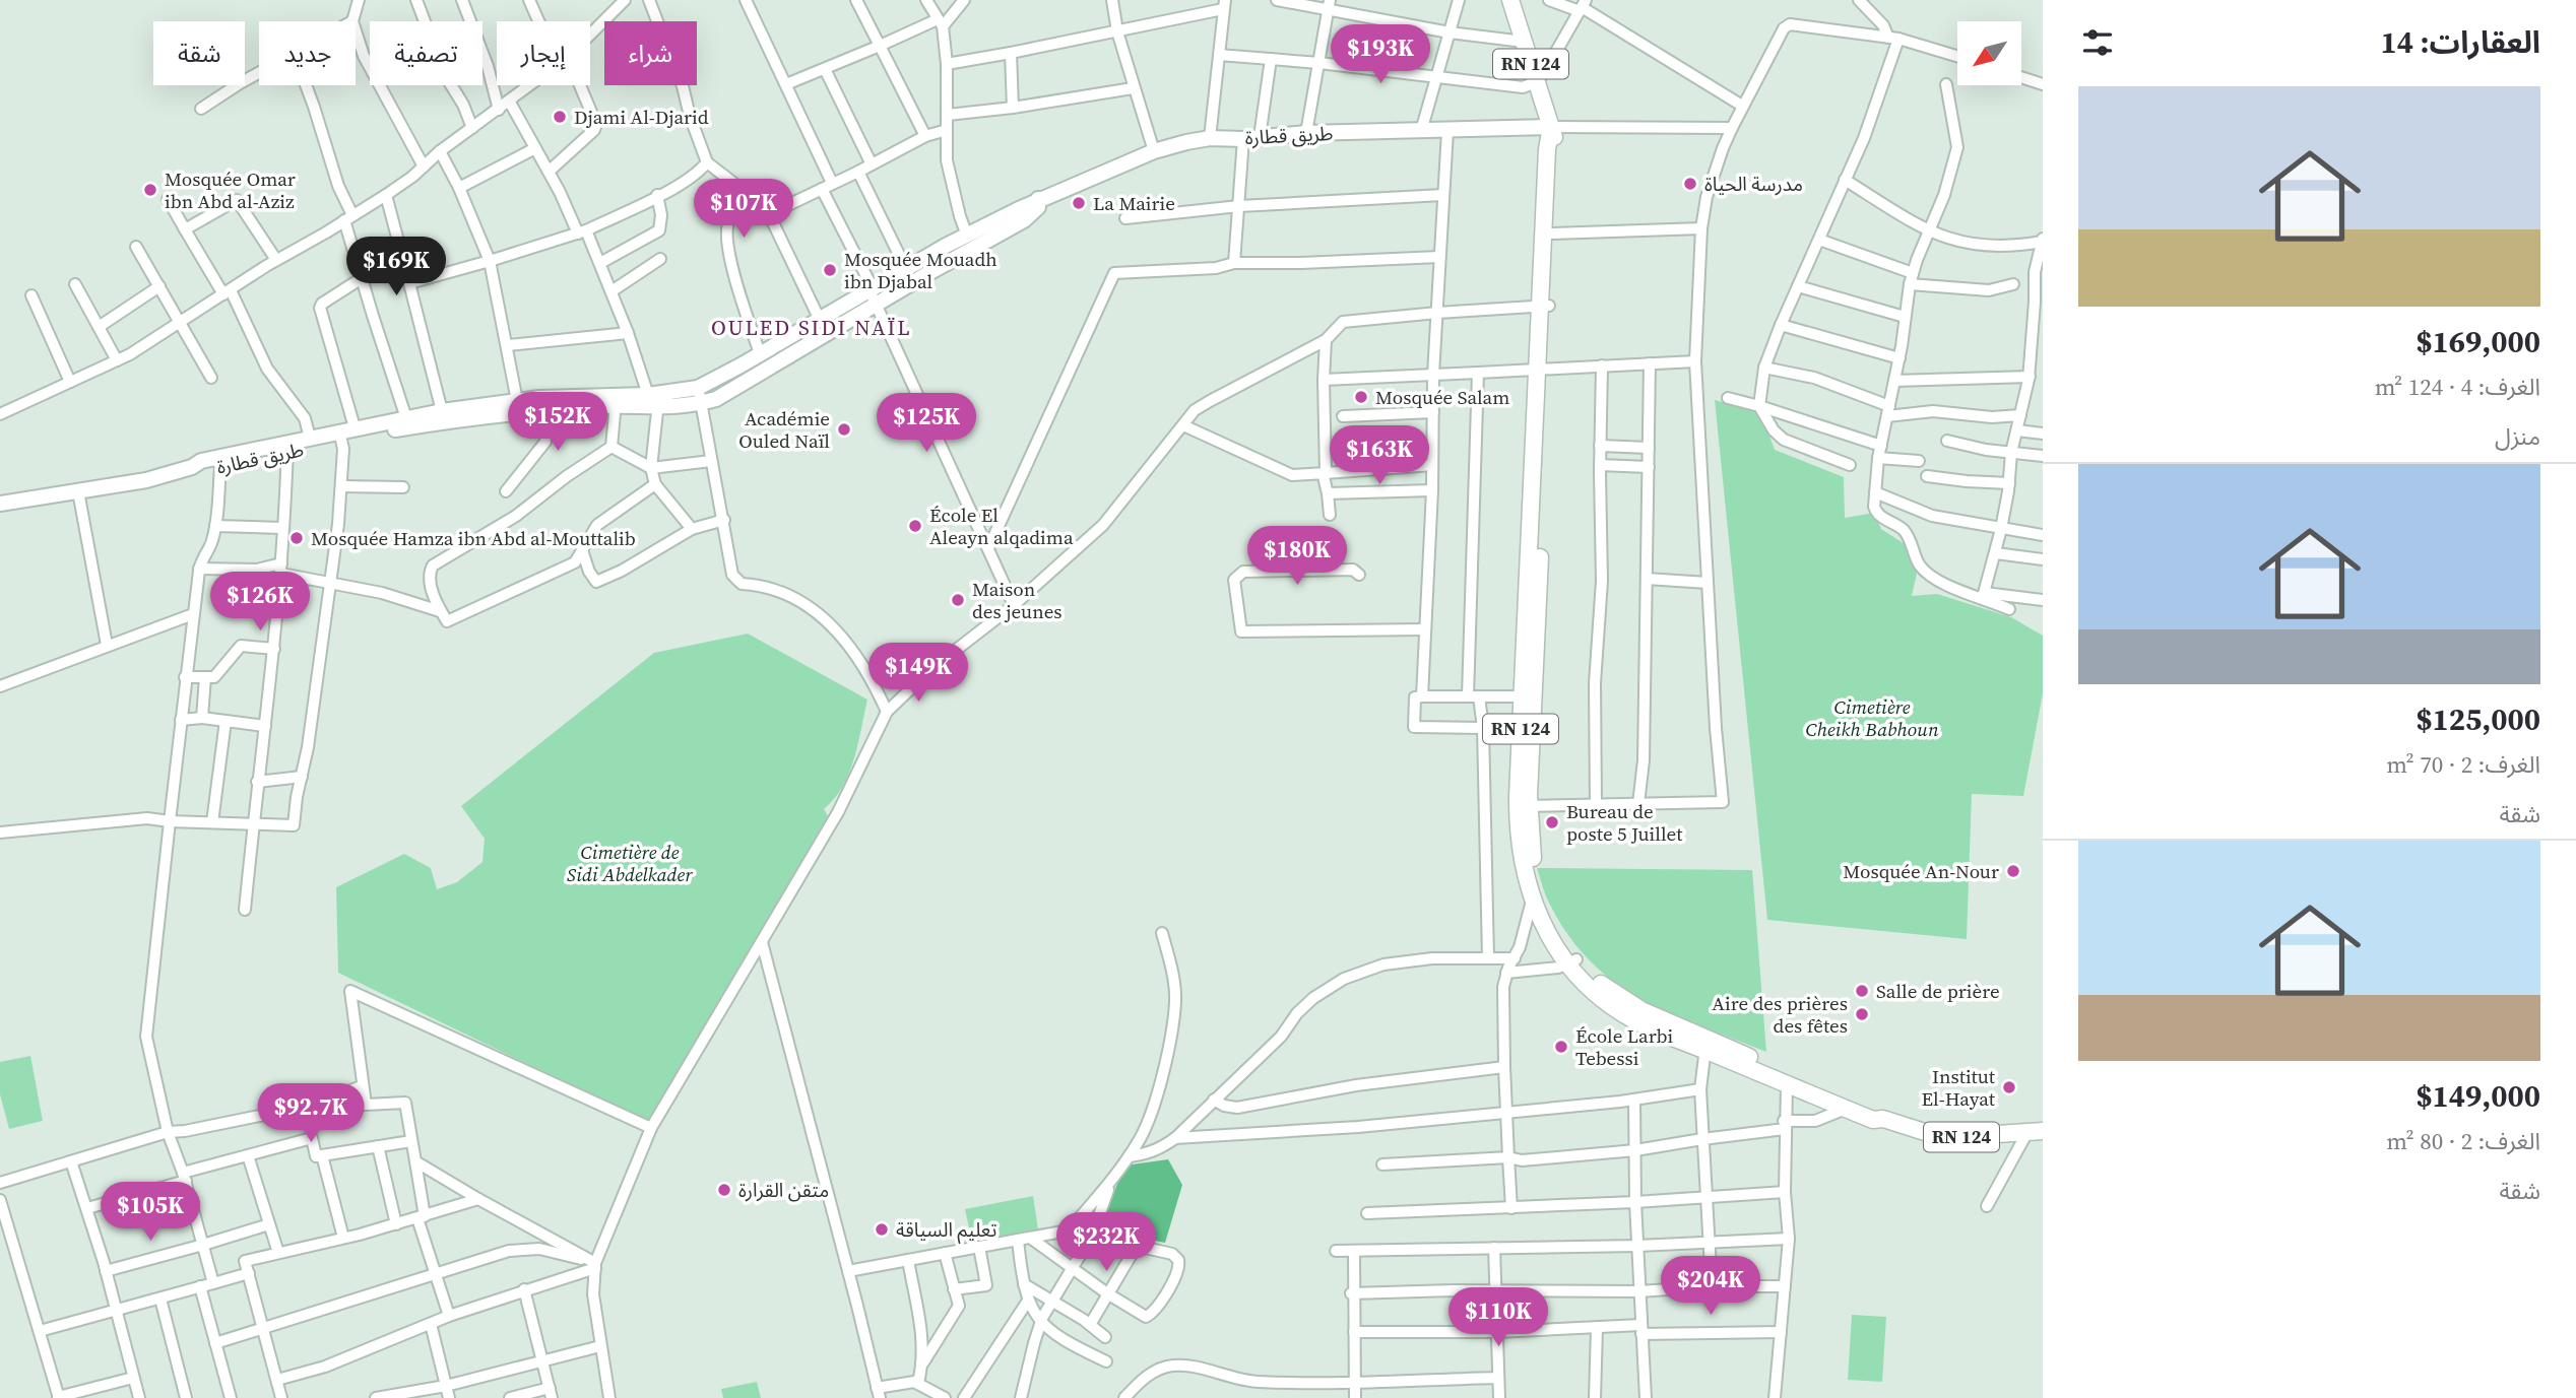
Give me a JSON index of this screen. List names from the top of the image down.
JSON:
{
  "streets": {
    "main road": ["RN 124", "طريق قطارة"]
  },
  "crossings": [
    ["RN 124", "طريق قطارة"]
  ],
  "districts": ["OULED SIDI NAÏL"],
  "parks": ["Cimetière Cheikh Babhoun", "Cimetière de Sidi Abdelkader"],
  "places": [
    "Djami Al-Djarid",
    "مدرسة الحياة",
    "Mosquée Omar ibn Abd al-Aziz",
    "La Mairie",
    "Mosquée Mouadh ibn Djabal",
    "Mosquée Salam",
    "Académie Ouled Naïl",
    "École El Aleayn alqadima",
    "Mosquée Hamza ibn Abd al-Mouttalib",
    "Maison des jeunes",
    "Bureau de poste 5 Juillet",
    "Mosquée An-Nour",
    "Salle de prière",
    "Aire des prières des fêtes",
    "École Larbi Tebessi",
    "Institut El-Hayat",
    "متقن القرارة",
    "تعليم السياقة"
  ],
  "north": "bottom left",
  "page": {
    "heading": "العقارات: 14",
    "chip": [
      "شراء",
      "إيجار",
      "تصفية",
      "جديد",
      "شقة"
    ],
    "price": [
      "$193K",
      "$107K",
      "$169K",
      "$152K",
      "$125K",
      "$163K",
      "$180K",
      "$126K",
      "$149K",
      "$92.7K",
      "$105K",
      "$232K",
      "$204K",
      "$110K"
    ],
    "list": [
      {
        "name": "$169,000",
        "note": "الغرف: 4 · 124 m² · منزل"
      },
      {
        "name": "$125,000",
        "note": "الغرف: 2 · 70 m² · شقة"
      },
      {
        "name": "$149,000",
        "note": "الغرف: 2 · 80 m² · شقة"
      }
    ]
  }
}
